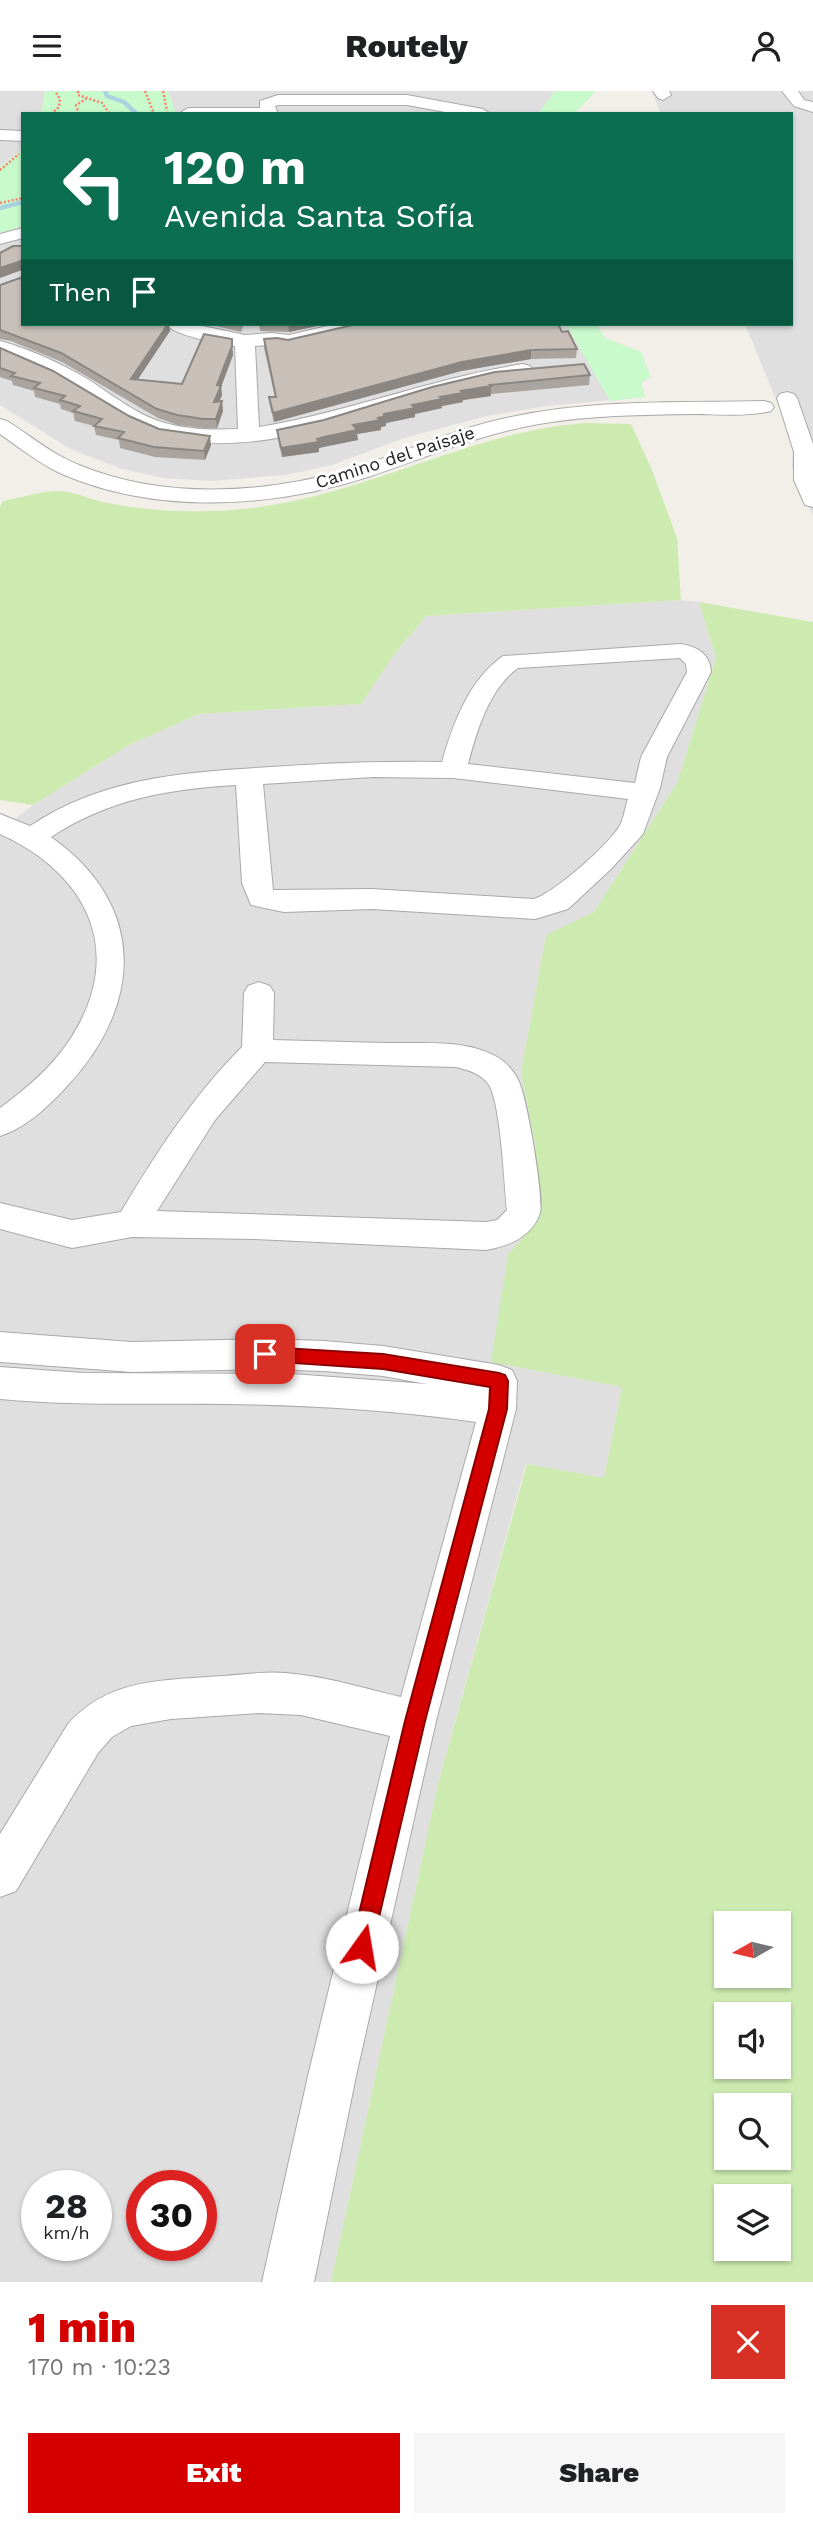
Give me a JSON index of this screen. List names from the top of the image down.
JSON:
{
  "streets": {
    "street": ["Camino del Paisaje"]
  },
  "north": "left",
  "page": {
    "header": "Routely",
    "turn": ["120 m", "Avenida Santa Sofía"],
    "then": "Then",
    "speed": "28 km/h",
    "limit": "30",
    "heading": ["1 min", "170 m · 10:23"],
    "buttons": ["Exit", "Share"]
  }
}
